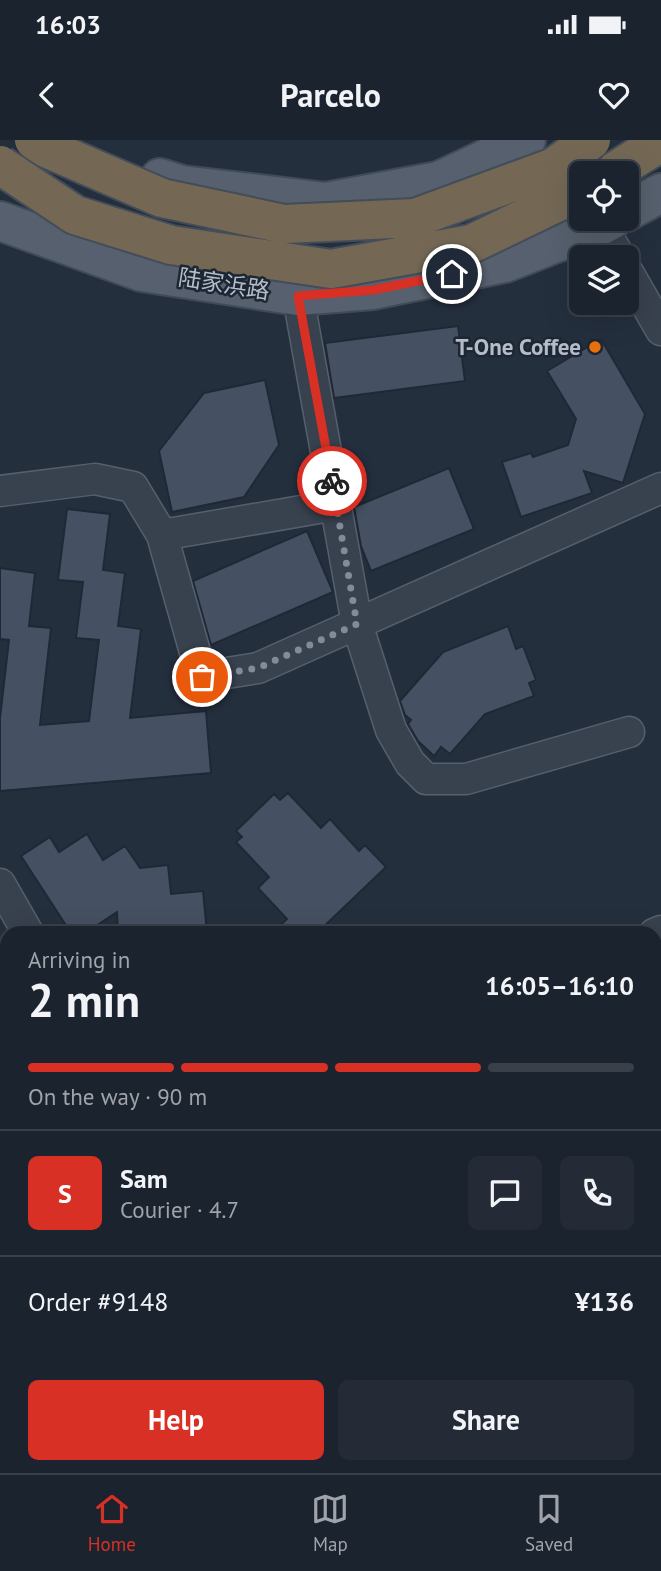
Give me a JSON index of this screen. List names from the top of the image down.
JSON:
{
  "streets": {
    "main road": ["陆家浜路"]
  },
  "places": ["T-One Coffee"],
  "page": {
    "status": "16:03",
    "header": "Parcelo",
    "heading": ["2 min", "Arriving in", "16:05–16:10"],
    "panel": [
      "Sam",
      "Courier · 4.7",
      "Order #9148",
      "¥136"
    ],
    "bar": "On the way · 90 m",
    "round": "S",
    "buttons": ["Help", "Share"],
    "tabs": ["Home", "Map", "Saved"]
  }
}
